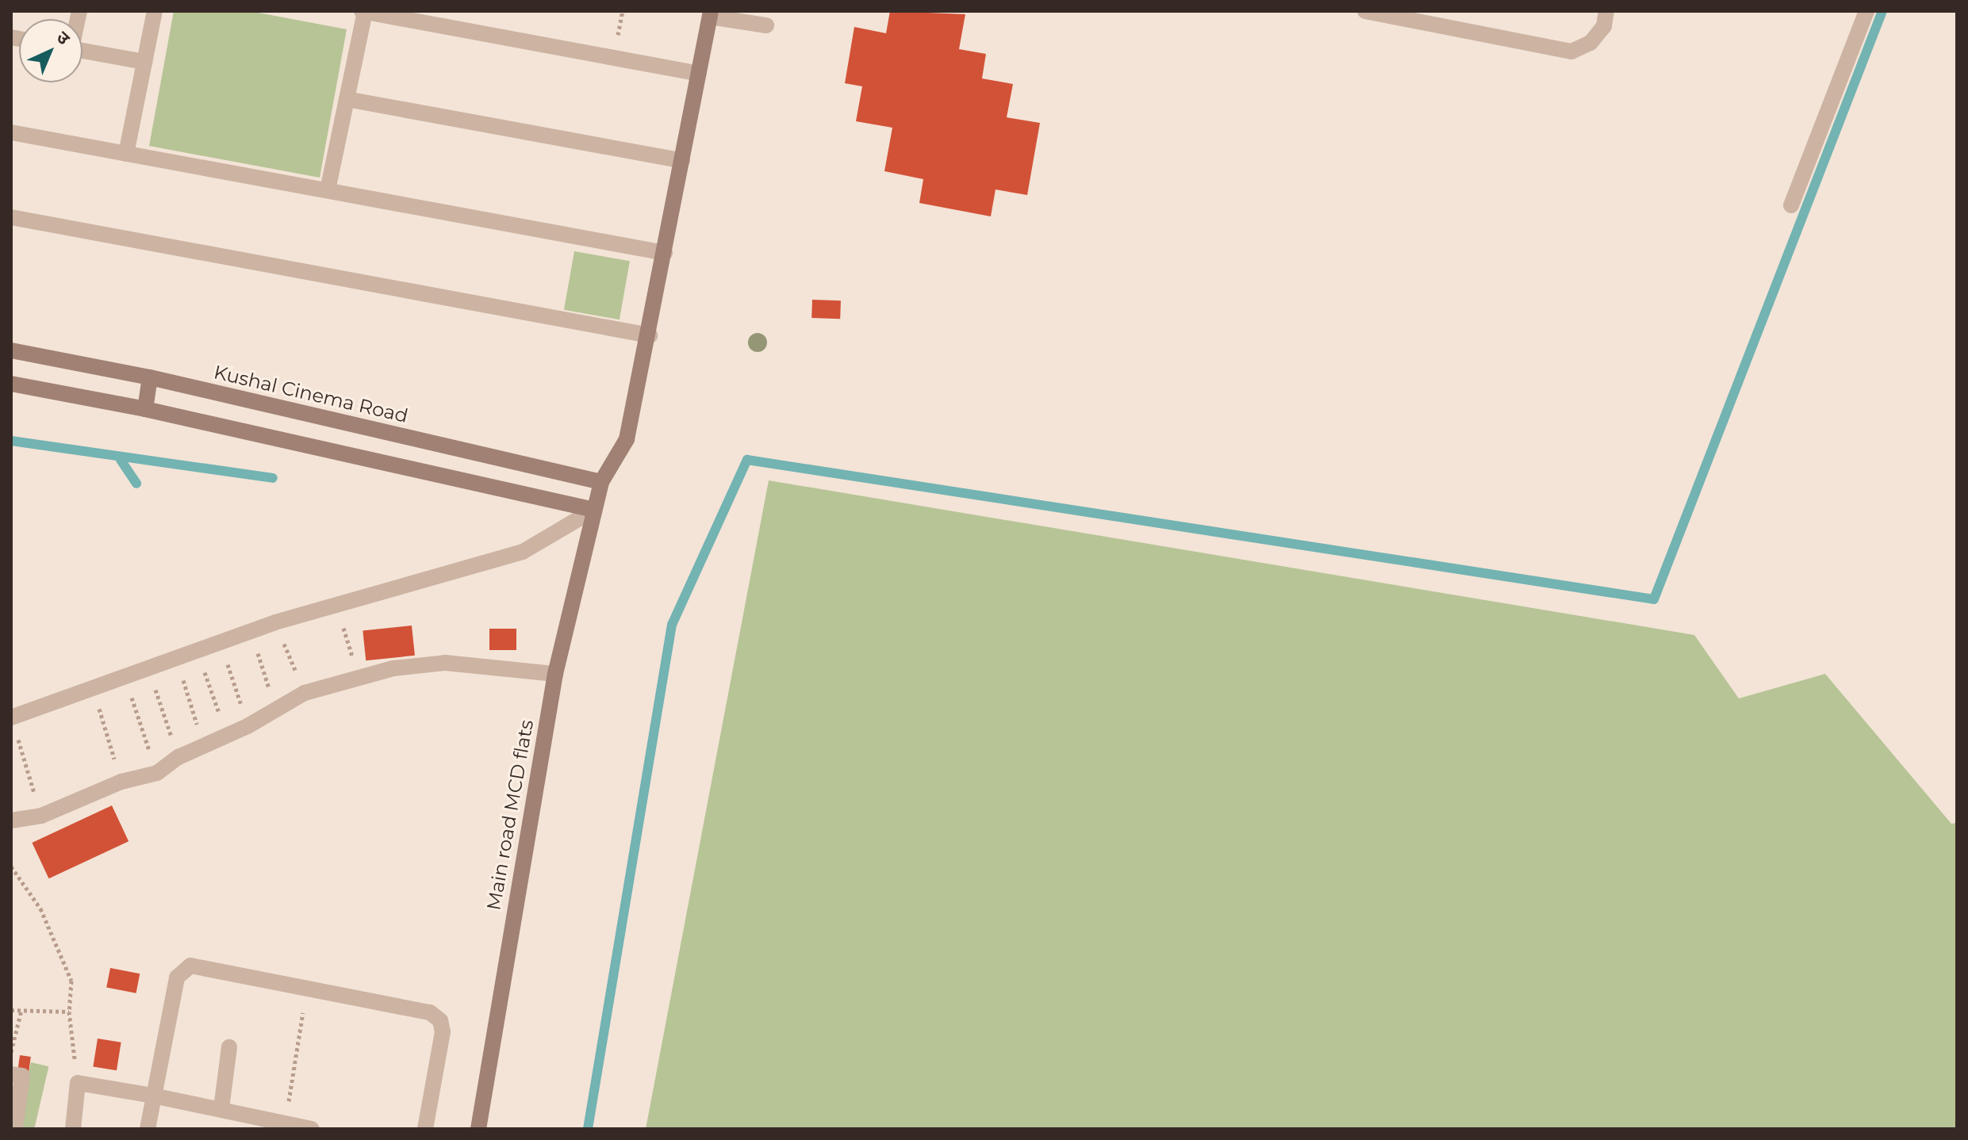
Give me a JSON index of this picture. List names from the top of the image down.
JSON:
{
  "streets": {
    "street": ["Kushal Cinema Road", "Main road MCD flats"]
  },
  "crossings": [
    ["Kushal Cinema Road", "Main road MCD flats"]
  ],
  "north": "top right"
}
